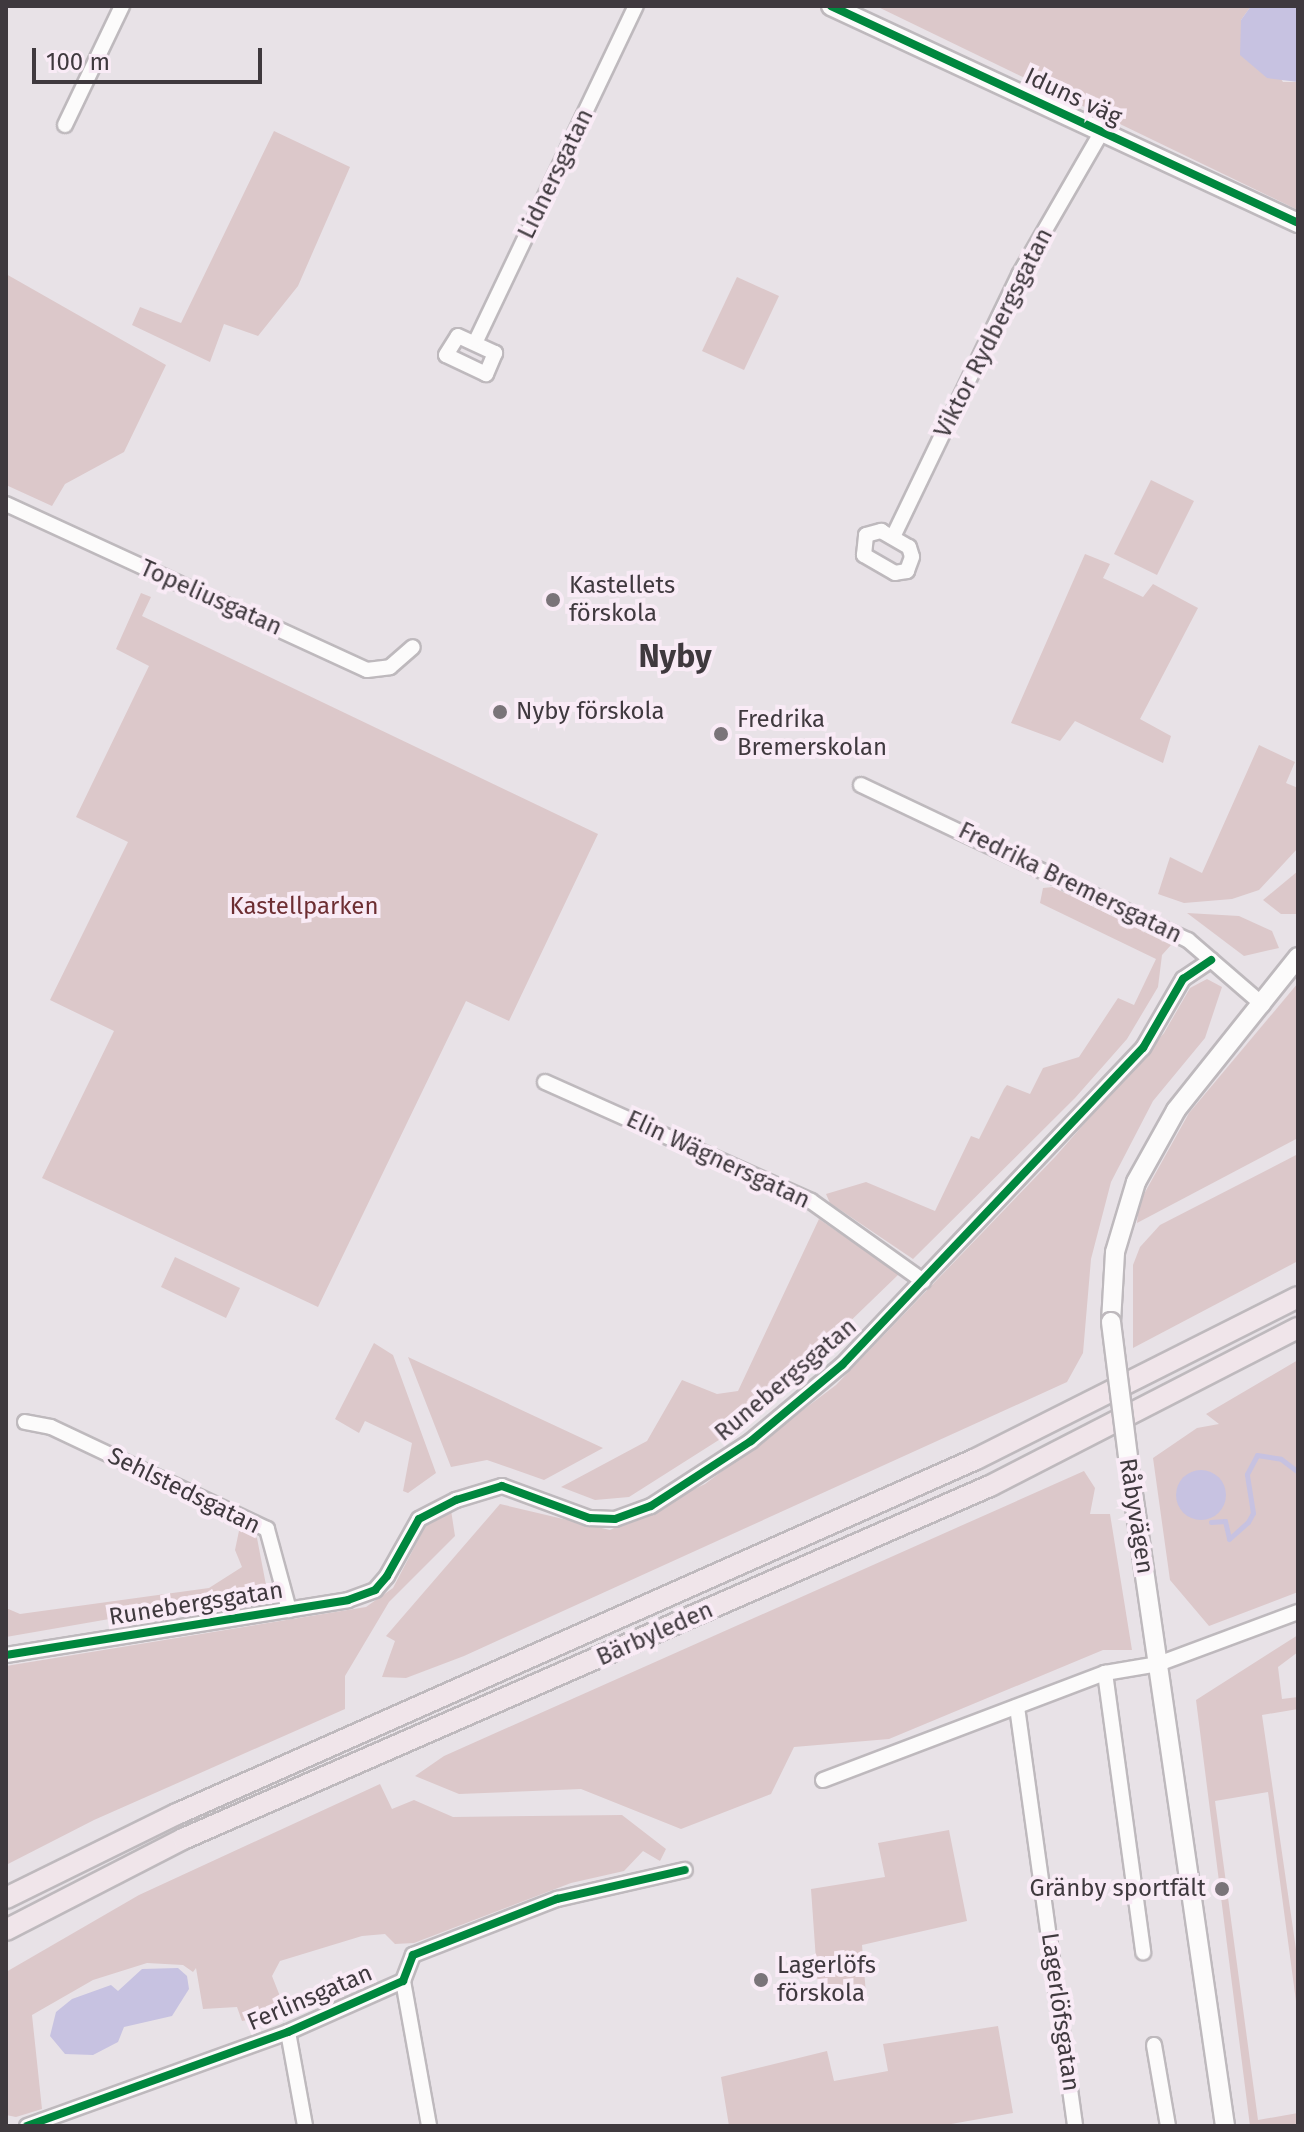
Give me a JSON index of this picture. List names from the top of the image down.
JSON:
{
  "streets": {
    "main road": ["Iduns väg", "Råbyvägen", "Bärbyleden"],
    "street": [
      "Lidnersgatan",
      "Viktor Rydbergsgatan",
      "Topeliusgatan",
      "Fredrika Bremersgatan",
      "Elin Wägnersgatan",
      "Runebergsgatan",
      "Sehlstedsgatan",
      "Ferlinsgatan",
      "Lagerlöfsgatan"
    ]
  },
  "crossings": [
    ["Iduns väg", "Viktor Rydbergsgatan"],
    ["Fredrika Bremersgatan", "Runebergsgatan"],
    ["Fredrika Bremersgatan", "Råbyvägen"],
    ["Elin Wägnersgatan", "Runebergsgatan"],
    ["Runebergsgatan", "Sehlstedsgatan"]
  ],
  "districts": ["Nyby"],
  "parks": ["Kastellparken"],
  "places": [
    "Kastellets förskola",
    "Nyby förskola",
    "Fredrika Bremerskolan",
    "Gränby sportfält",
    "Lagerlöfs förskola"
  ],
  "scale_bar": "100 m"
}
